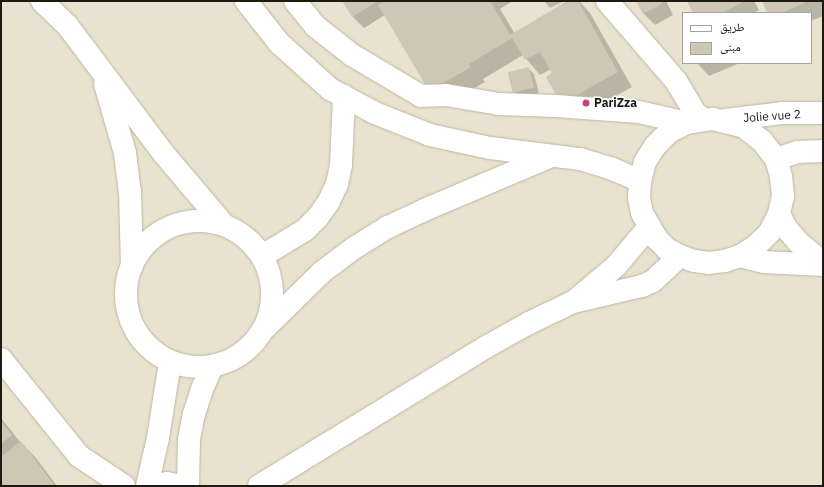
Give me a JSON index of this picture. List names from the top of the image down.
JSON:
{
  "streets": {
    "main road": ["Jolie vue 2"]
  },
  "places": ["PariZza"],
  "legend": ["طريق", "مبنى"]
}
